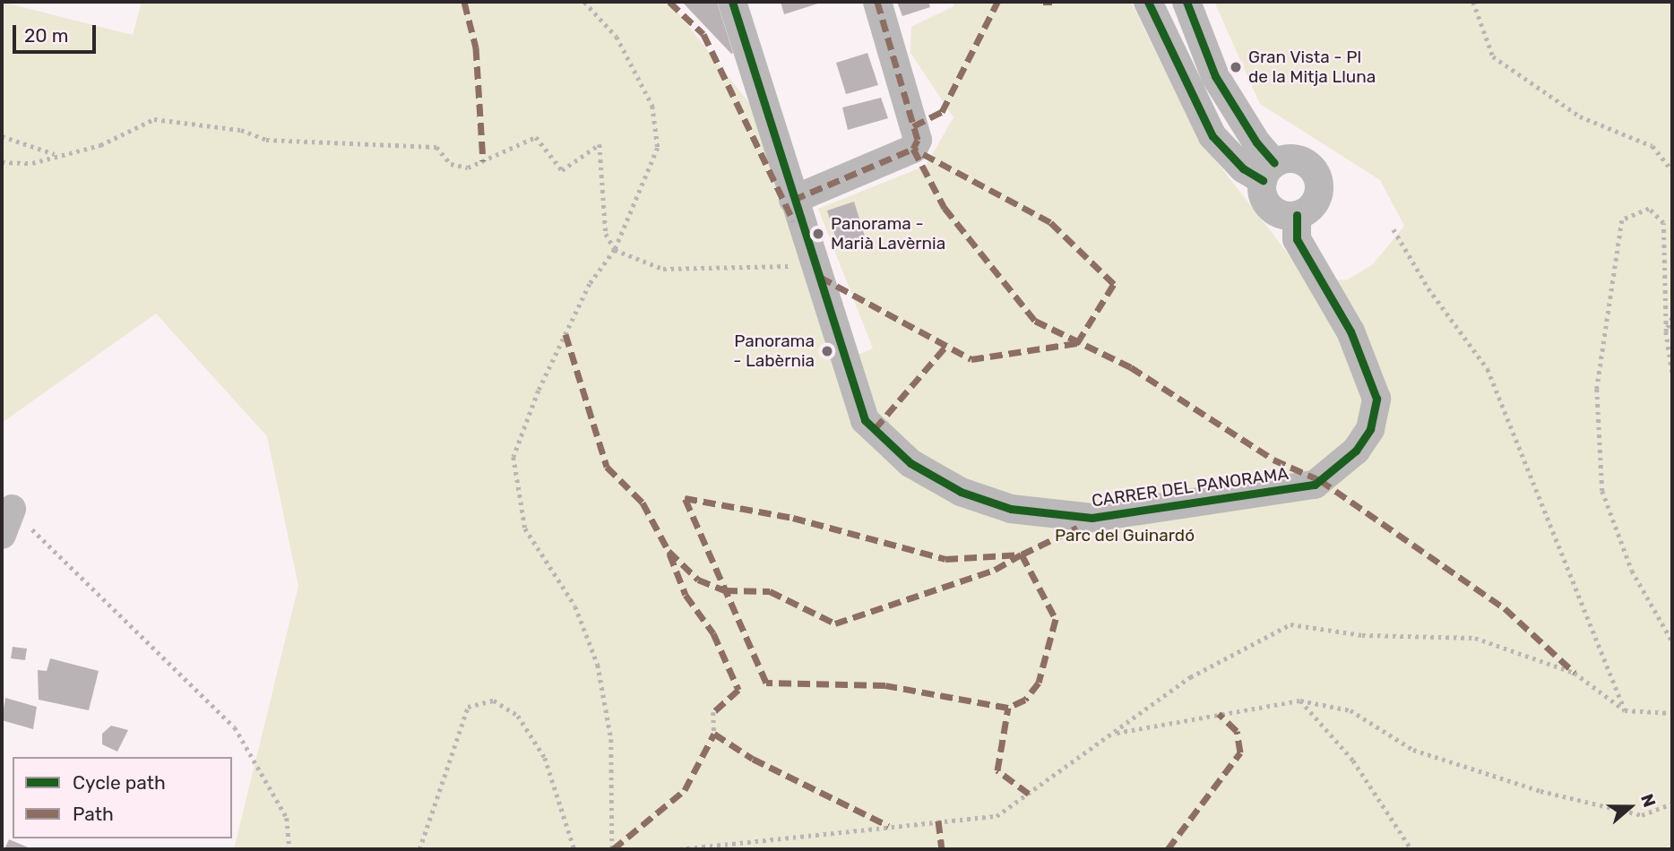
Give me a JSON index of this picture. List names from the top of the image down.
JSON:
{
  "streets": {
    "street": ["CARRER DEL PANORAMA"]
  },
  "parks": ["Parc del Guinardó"],
  "places": ["Gran Vista - Pl de la Mitja Lluna", "Panorama - Marià Lavèrnia", "Panorama - Labèrnia"],
  "legend": ["Cycle path", "Path"],
  "scale_bar": "20 m",
  "north": "right"
}
